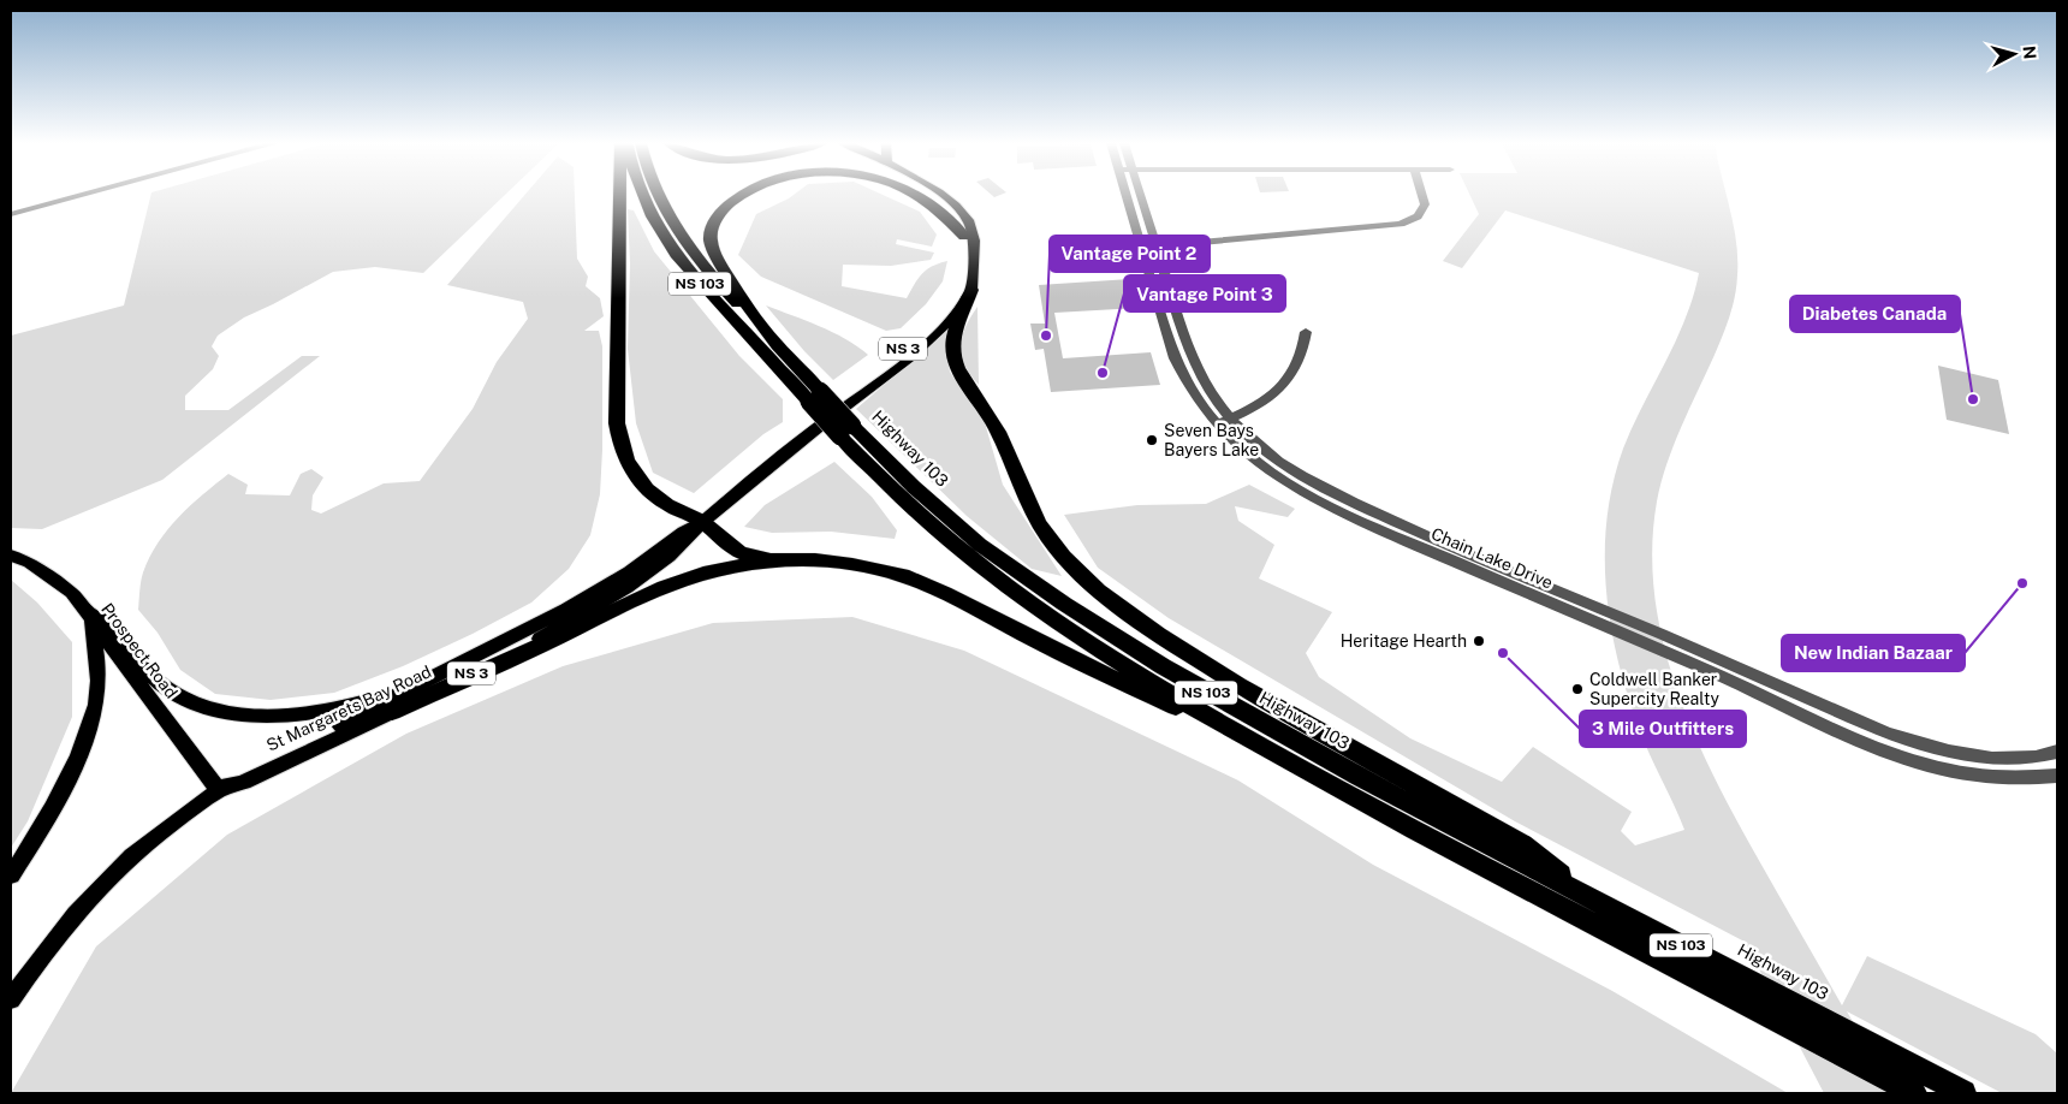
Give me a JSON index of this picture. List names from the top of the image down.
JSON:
{
  "streets": {
    "highway": ["NS 103", "Highway 103"],
    "main road": ["NS 3", "Prospect Road", "St Margarets Bay Road"],
    "street": ["Chain Lake Drive"]
  },
  "crossings": [
    ["Prospect Road", "St Margarets Bay Road"]
  ],
  "places": [
    "Vantage Point 2",
    "Vantage Point 3",
    "Diabetes Canada",
    "Seven Bays Bayers Lake",
    "New Indian Bazaar",
    "Heritage Hearth",
    "3 Mile Outfitters",
    "Coldwell Banker Supercity Realty"
  ],
  "north": "right"
}
